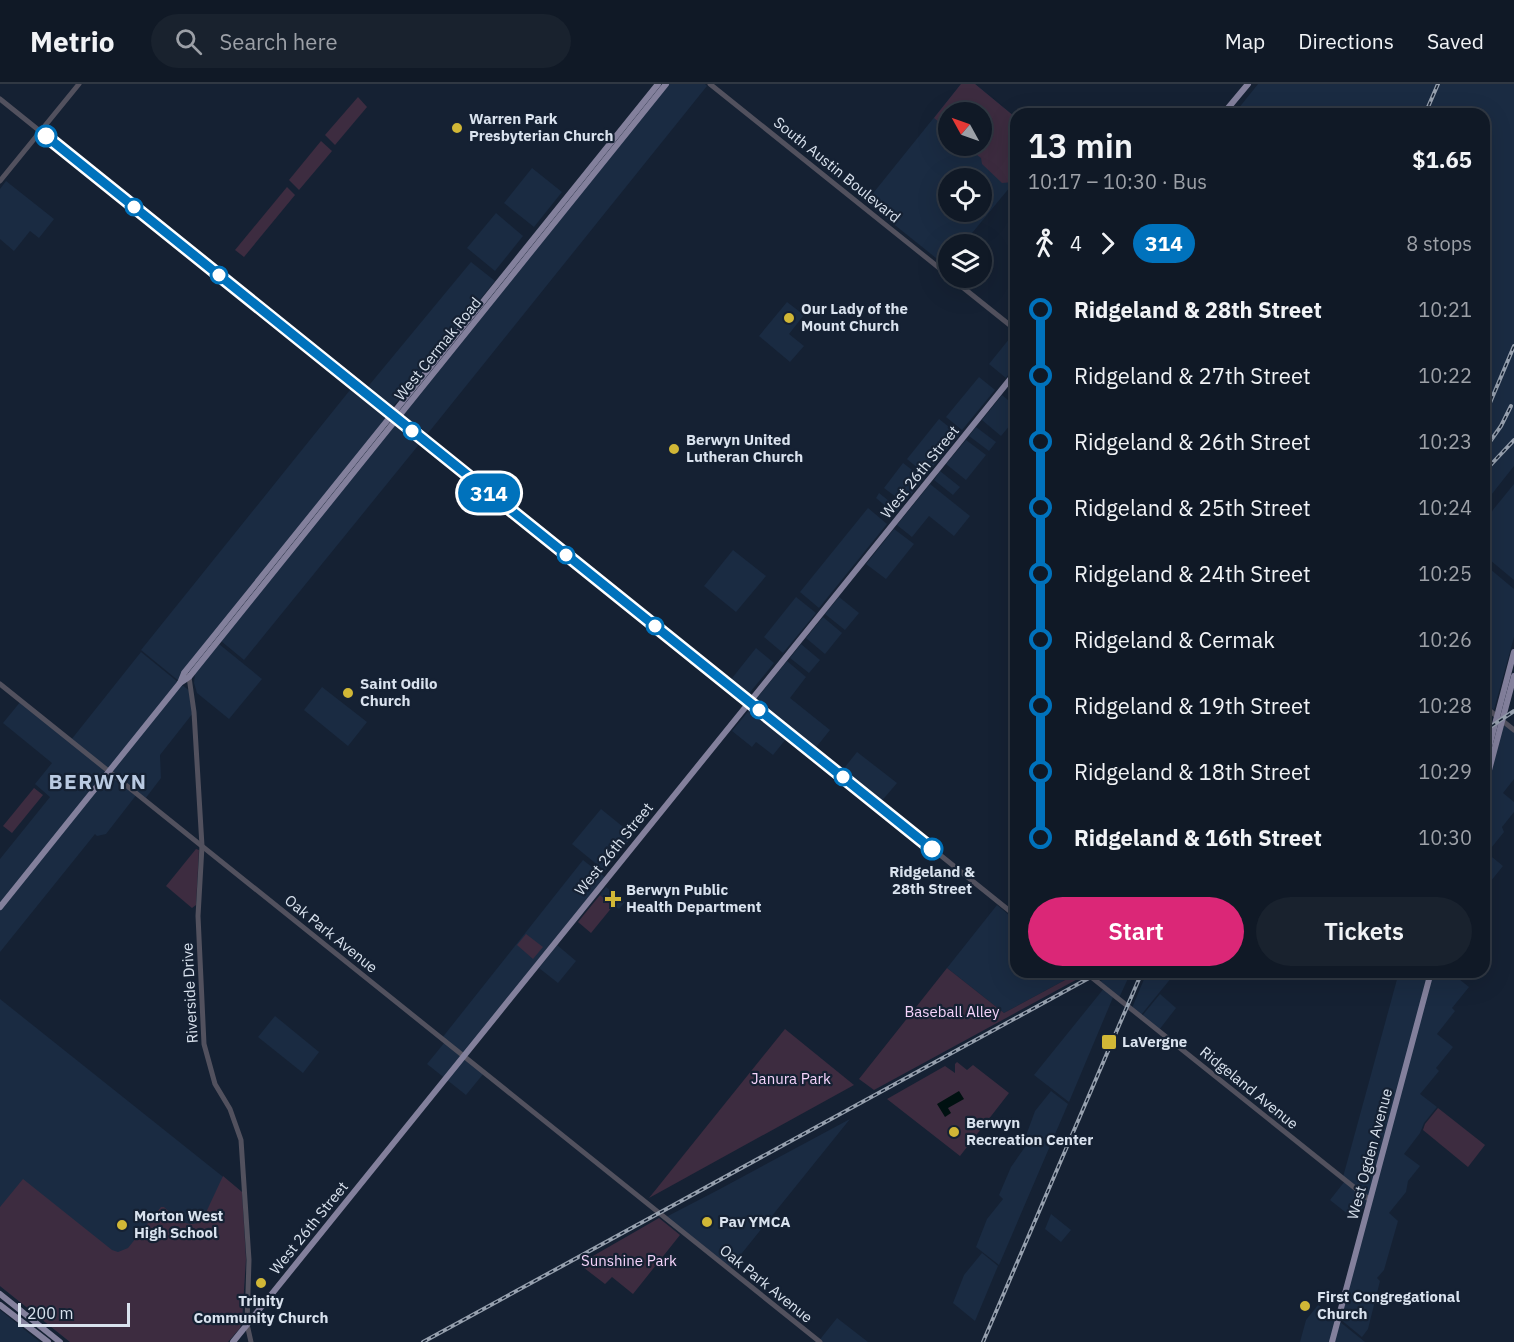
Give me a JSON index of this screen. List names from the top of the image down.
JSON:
{
  "streets": {
    "main road": ["West Cermak Road", "West 26th Street", "West Ogden Avenue"],
    "street": [
      "South Austin Boulevard",
      "Oak Park Avenue",
      "Riverside Drive",
      "Ridgeland Avenue"
    ]
  },
  "crossings": [
    ["West Cermak Road", "Oak Park Avenue"],
    ["West Cermak Road", "Riverside Drive"],
    ["West 26th Street", "Oak Park Avenue"],
    ["West 26th Street", "Riverside Drive"],
    ["Oak Park Avenue", "Riverside Drive"],
    ["Ridgeland Avenue", "West Ogden Avenue"]
  ],
  "districts": ["BERWYN"],
  "parks": ["Baseball Alley", "Janura Park", "Sunshine Park"],
  "places": {
    "other": [
      "Warren Park Presbyterian Church",
      "Our Lady of the Mount Church",
      "Berwyn United Lutheran Church",
      "Saint Odilo Church",
      "Ridgeland & 28th Street",
      "Berwyn Recreation Center",
      "Pav YMCA",
      "Morton West High School",
      "Trinity Community Church",
      "First Congregational Church"
    ],
    "health": ["Berwyn Public Health Department"],
    "transit": ["LaVergne"]
  },
  "lines": ["bus line 314"],
  "scale_bar": "200 m",
  "north": "top left",
  "page": {
    "header": "Metrio",
    "search": "Search here",
    "nav": ["Map", "Directions", "Saved"],
    "on_map": "314",
    "heading": ["13 min", "10:17 – 10:30 · Bus", "$1.65"],
    "legs": ["4", "314", "8 stops"],
    "list": [
      {
        "name": "Ridgeland & 28th Street",
        "value": "10:21"
      },
      {
        "name": "Ridgeland & 27th Street",
        "value": "10:22"
      },
      {
        "name": "Ridgeland & 26th Street",
        "value": "10:23"
      },
      {
        "name": "Ridgeland & 25th Street",
        "value": "10:24"
      },
      {
        "name": "Ridgeland & 24th Street",
        "value": "10:25"
      },
      {
        "name": "Ridgeland & Cermak",
        "value": "10:26"
      },
      {
        "name": "Ridgeland & 19th Street",
        "value": "10:28"
      },
      {
        "name": "Ridgeland & 18th Street",
        "value": "10:29"
      },
      {
        "name": "Ridgeland & 16th Street",
        "value": "10:30"
      }
    ],
    "buttons": ["Start", "Tickets"],
    "scale": "200 m"
  }
}
